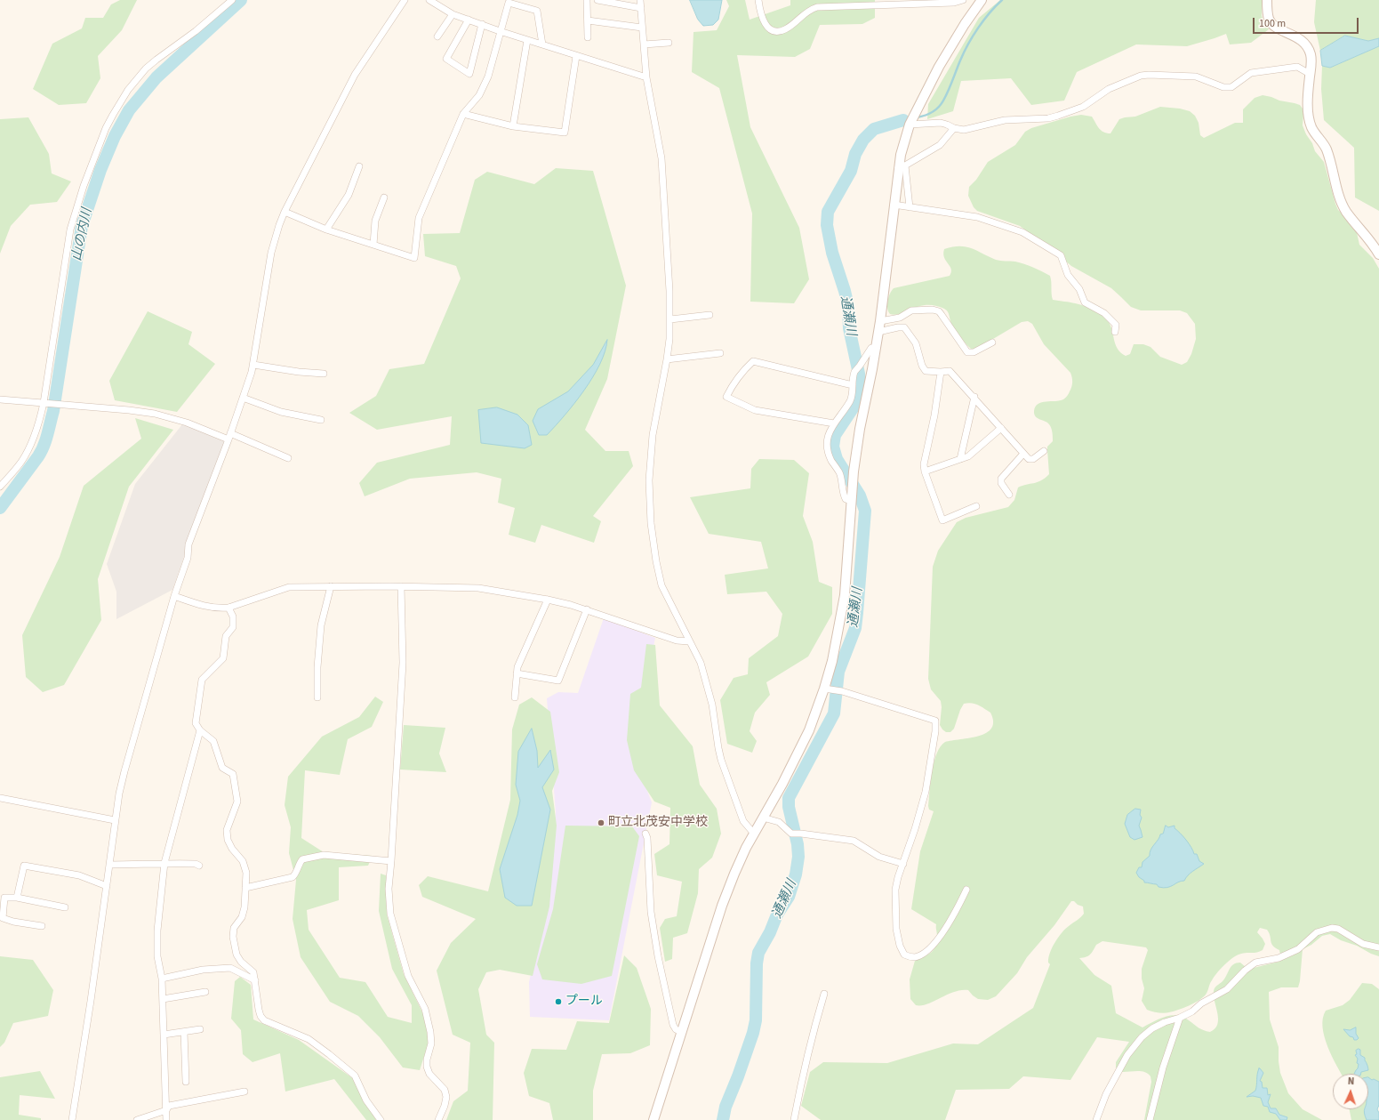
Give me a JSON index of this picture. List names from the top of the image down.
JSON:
{
  "water": ["山の内川", "通瀬川"],
  "places": ["町立北茂安中学校", "プール"],
  "scale_bar": "100 m",
  "north": "top"
}
